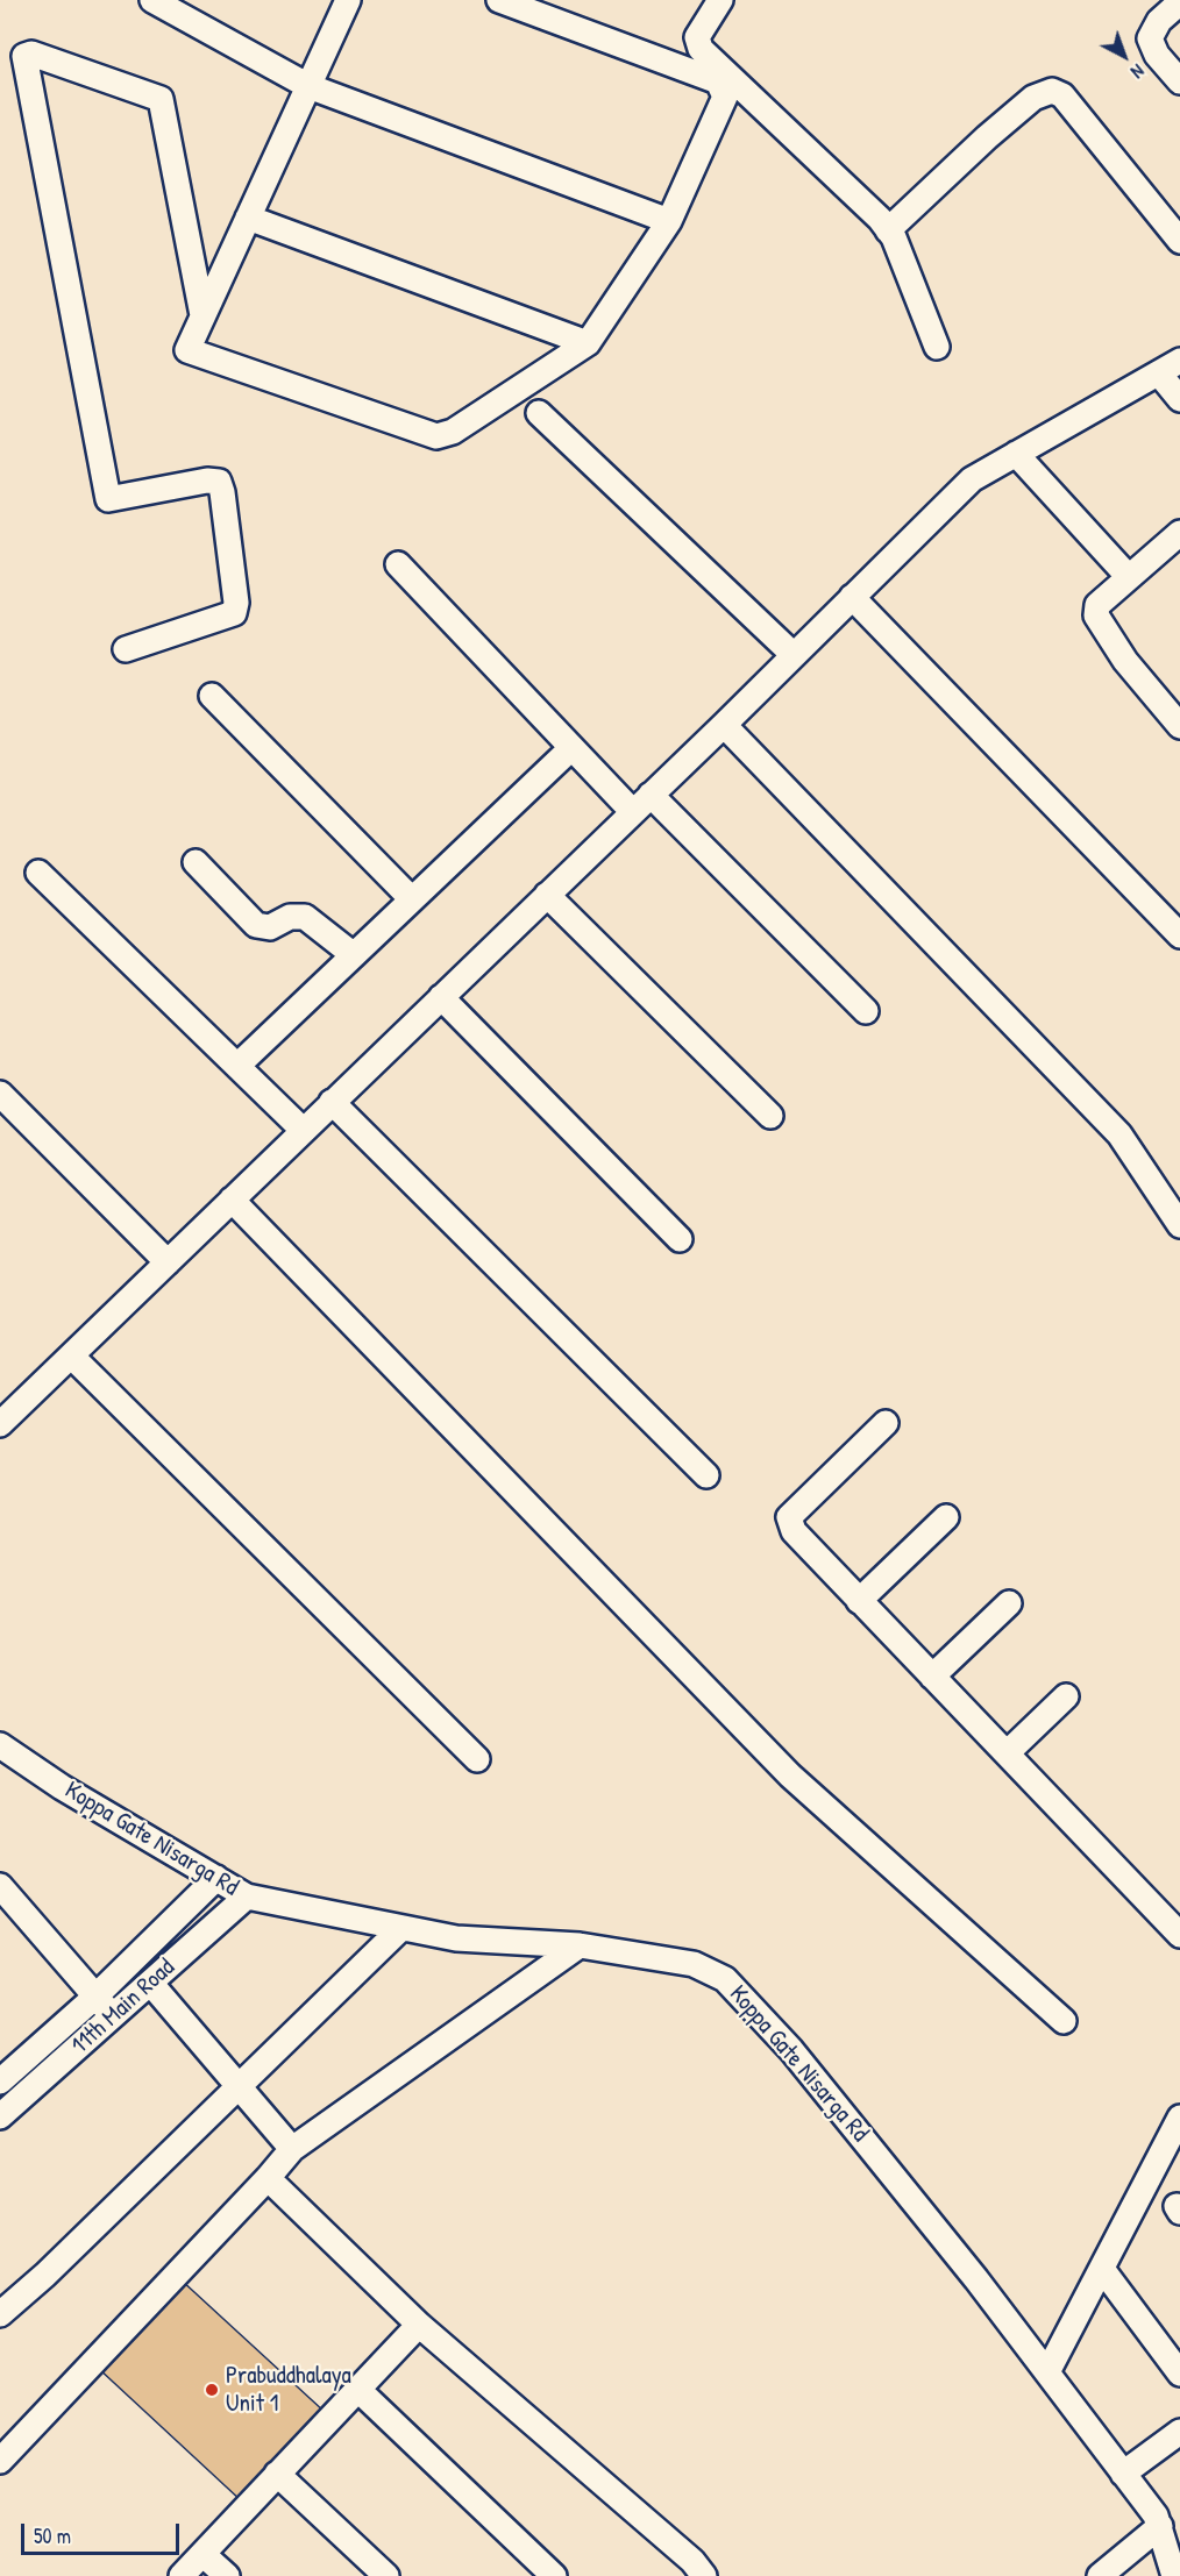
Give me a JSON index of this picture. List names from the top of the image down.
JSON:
{
  "streets": {
    "street": ["Koppa Gate Nisarga Rd", "11th Main Road"]
  },
  "crossings": [
    ["Koppa Gate Nisarga Rd", "11th Main Road"]
  ],
  "places": ["Prabuddhalaya Unit 1"],
  "scale_bar": "50 m",
  "north": "bottom right"
}
